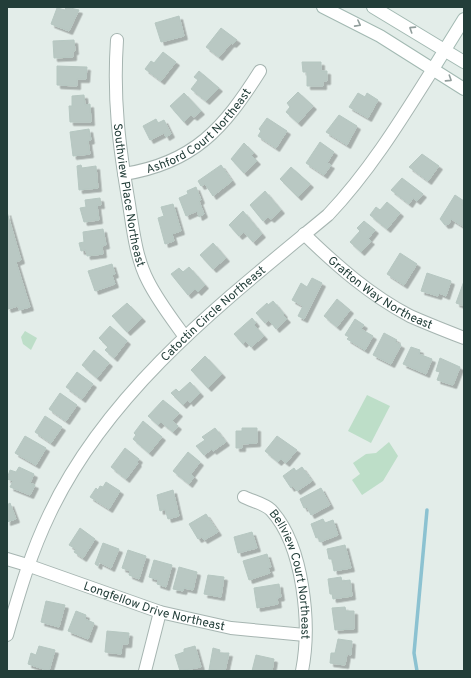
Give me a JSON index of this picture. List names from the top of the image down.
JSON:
{
  "streets": {
    "street": [
      "Ashford Court Northeast",
      "Southview Place Northeast",
      "Grafton Way Northeast",
      "Catoctin Circle Northeast",
      "Bellview Court Northeast",
      "Longfellow Drive Northeast"
    ]
  },
  "crossings": [
    ["Ashford Court Northeast", "Southview Place Northeast"],
    ["Southview Place Northeast", "Catoctin Circle Northeast"],
    ["Grafton Way Northeast", "Catoctin Circle Northeast"],
    ["Catoctin Circle Northeast", "Longfellow Drive Northeast"],
    ["Bellview Court Northeast", "Longfellow Drive Northeast"]
  ]
}
